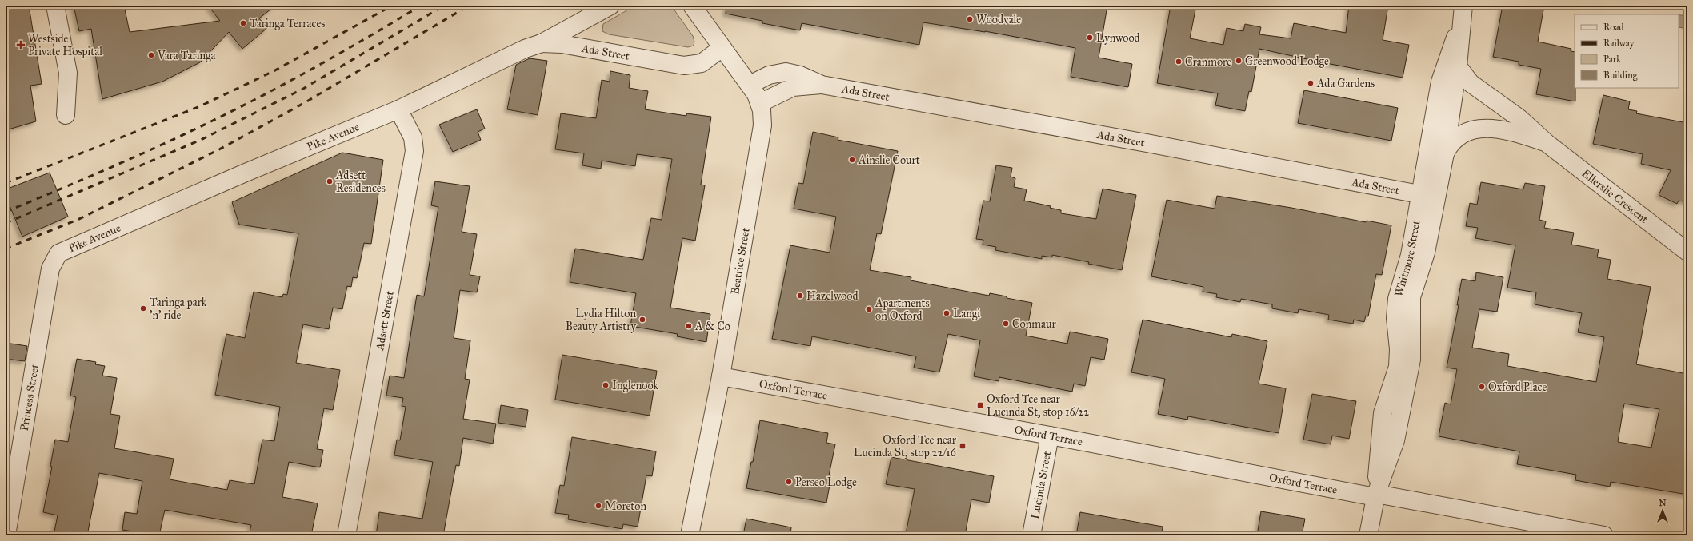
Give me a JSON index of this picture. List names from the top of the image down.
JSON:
{
  "streets": {
    "street": [
      "Ada Street",
      "Pike Avenue",
      "Ellerslie Crescent",
      "Whitmore Street",
      "Beatrice Street",
      "Adsett Street",
      "Oxford Terrace",
      "Princess Street",
      "Lucinda Street"
    ]
  },
  "crossings": [
    ["Ada Street", "Pike Avenue"],
    ["Ada Street", "Whitmore Street"],
    ["Ada Street", "Beatrice Street"],
    ["Pike Avenue", "Adsett Street"],
    ["Pike Avenue", "Princess Street"],
    ["Ellerslie Crescent", "Whitmore Street"],
    ["Whitmore Street", "Oxford Terrace"],
    ["Beatrice Street", "Oxford Terrace"],
    ["Oxford Terrace", "Lucinda Street"]
  ],
  "places": {
    "other": [
      "Woodvale",
      "Taringa Terraces",
      "Lynwood",
      "Vara Taringa",
      "Greenwood Lodge",
      "Cranmore",
      "Ada Gardens",
      "Ainslie Court",
      "Adsett Residences",
      "Hazelwood",
      "Taringa park 'n' ride",
      "Apartments on Oxford",
      "Langi",
      "Lydia Hilton Beauty Artistry",
      "Conmaur",
      "A & Co",
      "Inglenook",
      "Oxford Place",
      "Perseo Lodge",
      "Moreton"
    ],
    "health": ["Westside Private Hospital"],
    "transit": ["Oxford Tce near Lucinda St, stop 16/22", "Oxford Tce near Lucinda St, stop 22/16"]
  },
  "legend": [
    "Road",
    "Railway",
    "Park",
    "Building"
  ],
  "north": "top"
}
